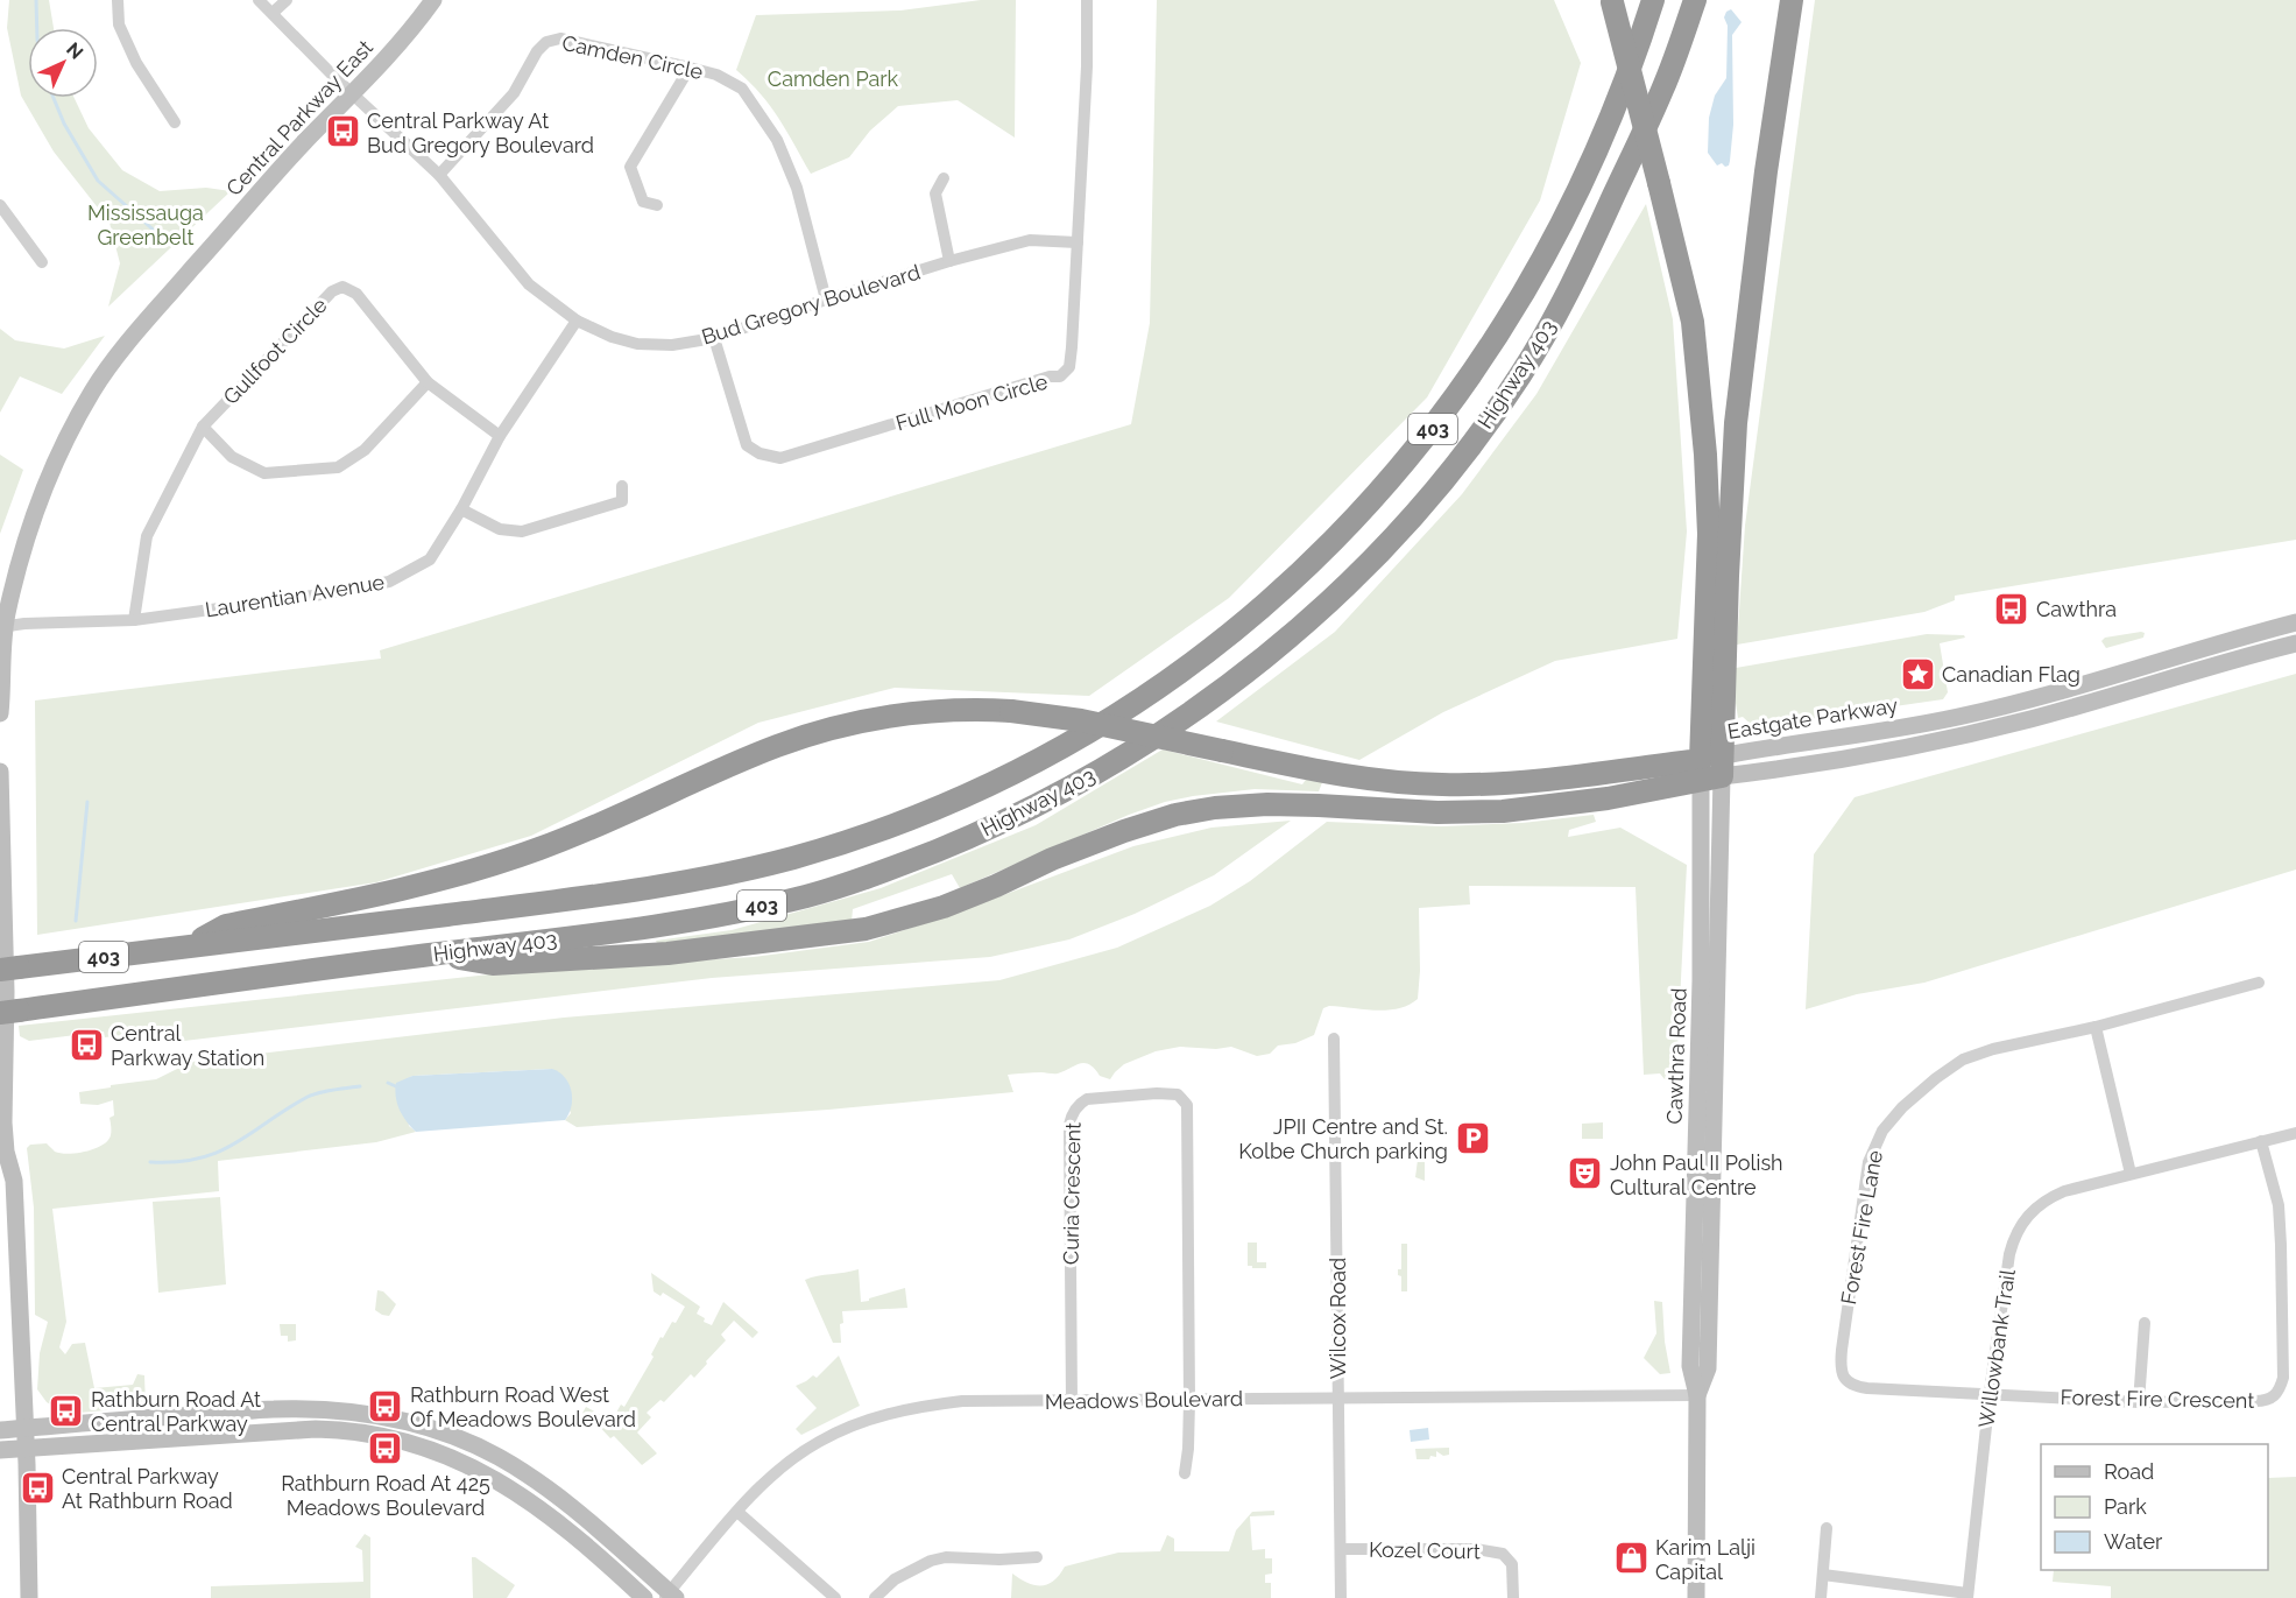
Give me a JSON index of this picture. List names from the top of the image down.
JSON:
{
  "streets": {
    "highway": ["Highway 403", "403"],
    "street": [
      "Camden Circle",
      "Central Parkway East",
      "Bud Gregory Boulevard",
      "Gullfoot Circle",
      "Full Moon Circle",
      "Laurentian Avenue",
      "Eastgate Parkway",
      "Cawthra Road",
      "Curia Crescent",
      "Forest Fire Lane",
      "Wilcox Road",
      "Willowbank Trail",
      "Forest Fire Crescent",
      "Meadows Boulevard",
      "Kozel Court"
    ]
  },
  "crossings": [
    ["Camden Circle", "Bud Gregory Boulevard"],
    ["Central Parkway East", "Bud Gregory Boulevard"],
    ["Central Parkway East", "Laurentian Avenue"],
    ["Bud Gregory Boulevard", "Full Moon Circle"],
    ["Bud Gregory Boulevard", "Laurentian Avenue"],
    ["Gullfoot Circle", "Laurentian Avenue"],
    ["Eastgate Parkway", "Cawthra Road"],
    ["Cawthra Road", "Meadows Boulevard"],
    ["Curia Crescent", "Meadows Boulevard"],
    ["Forest Fire Lane", "Willowbank Trail"],
    ["Forest Fire Lane", "Forest Fire Crescent"],
    ["Wilcox Road", "Meadows Boulevard"],
    ["Wilcox Road", "Kozel Court"],
    ["Willowbank Trail", "Forest Fire Crescent"]
  ],
  "parks": ["Camden Park", "Mississauga Greenbelt"],
  "places": {
    "bus stop": [
      "Central Parkway At Bud Gregory Boulevard",
      "Cawthra",
      "Central Parkway Station",
      "Rathburn Road West Of Meadows Boulevard",
      "Rathburn Road At Central Parkway",
      "Rathburn Road At 425 Meadows Boulevard",
      "Central Parkway At Rathburn Road"
    ],
    "place": ["Canadian Flag"],
    "parking": ["JPII Centre and St. Kolbe Church parking"],
    "theatre": ["John Paul II Polish Cultural Centre"],
    "shop": ["Karim Lalji Capital"]
  },
  "legend": ["Road", "Park", "Water"],
  "north": "top right"
}
